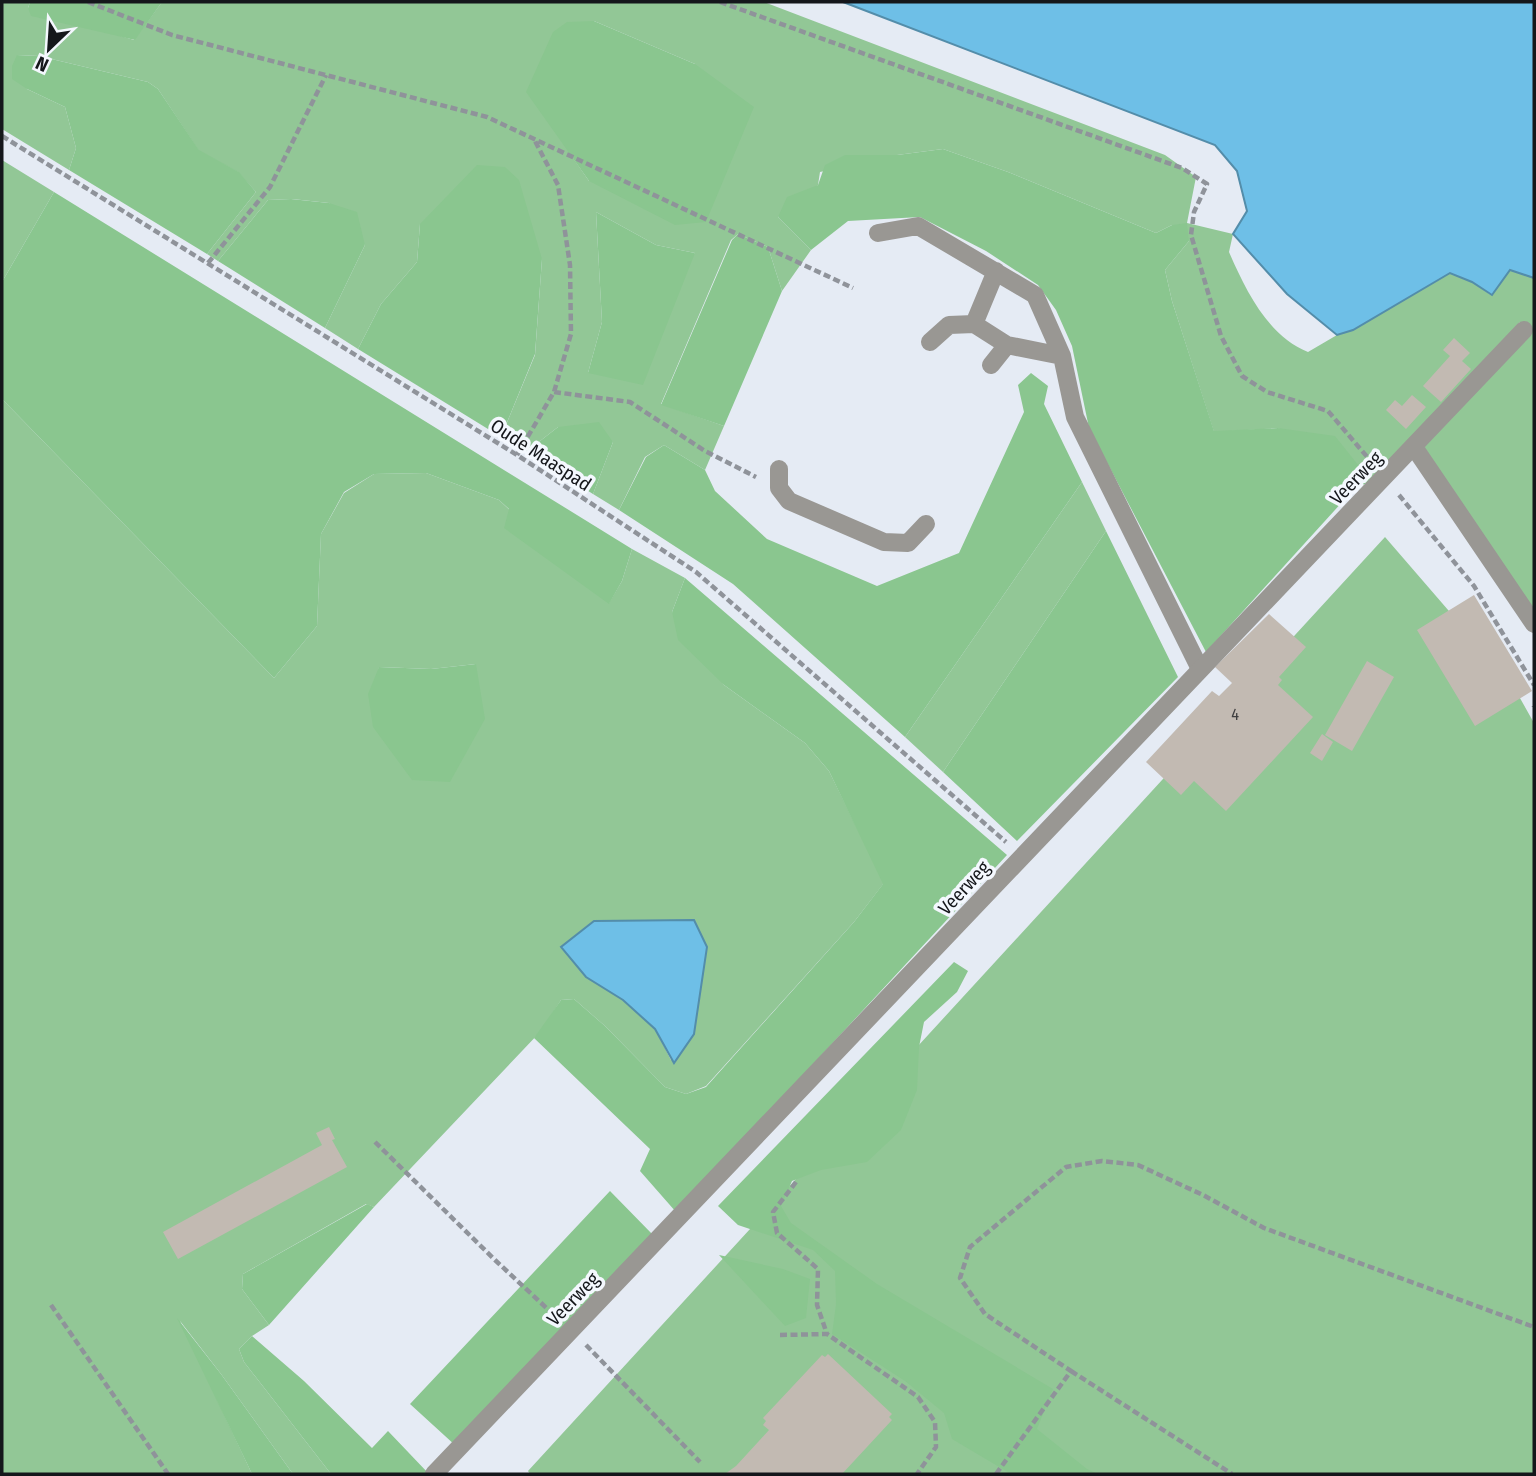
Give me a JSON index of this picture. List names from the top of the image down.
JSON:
{
  "streets": {
    "street": ["Veerweg"],
    "path": ["Oude Maaspad"]
  },
  "crossings": [
    ["Oude Maaspad", "Veerweg"]
  ],
  "house_numbers": ["4"],
  "north": "bottom left"
}
